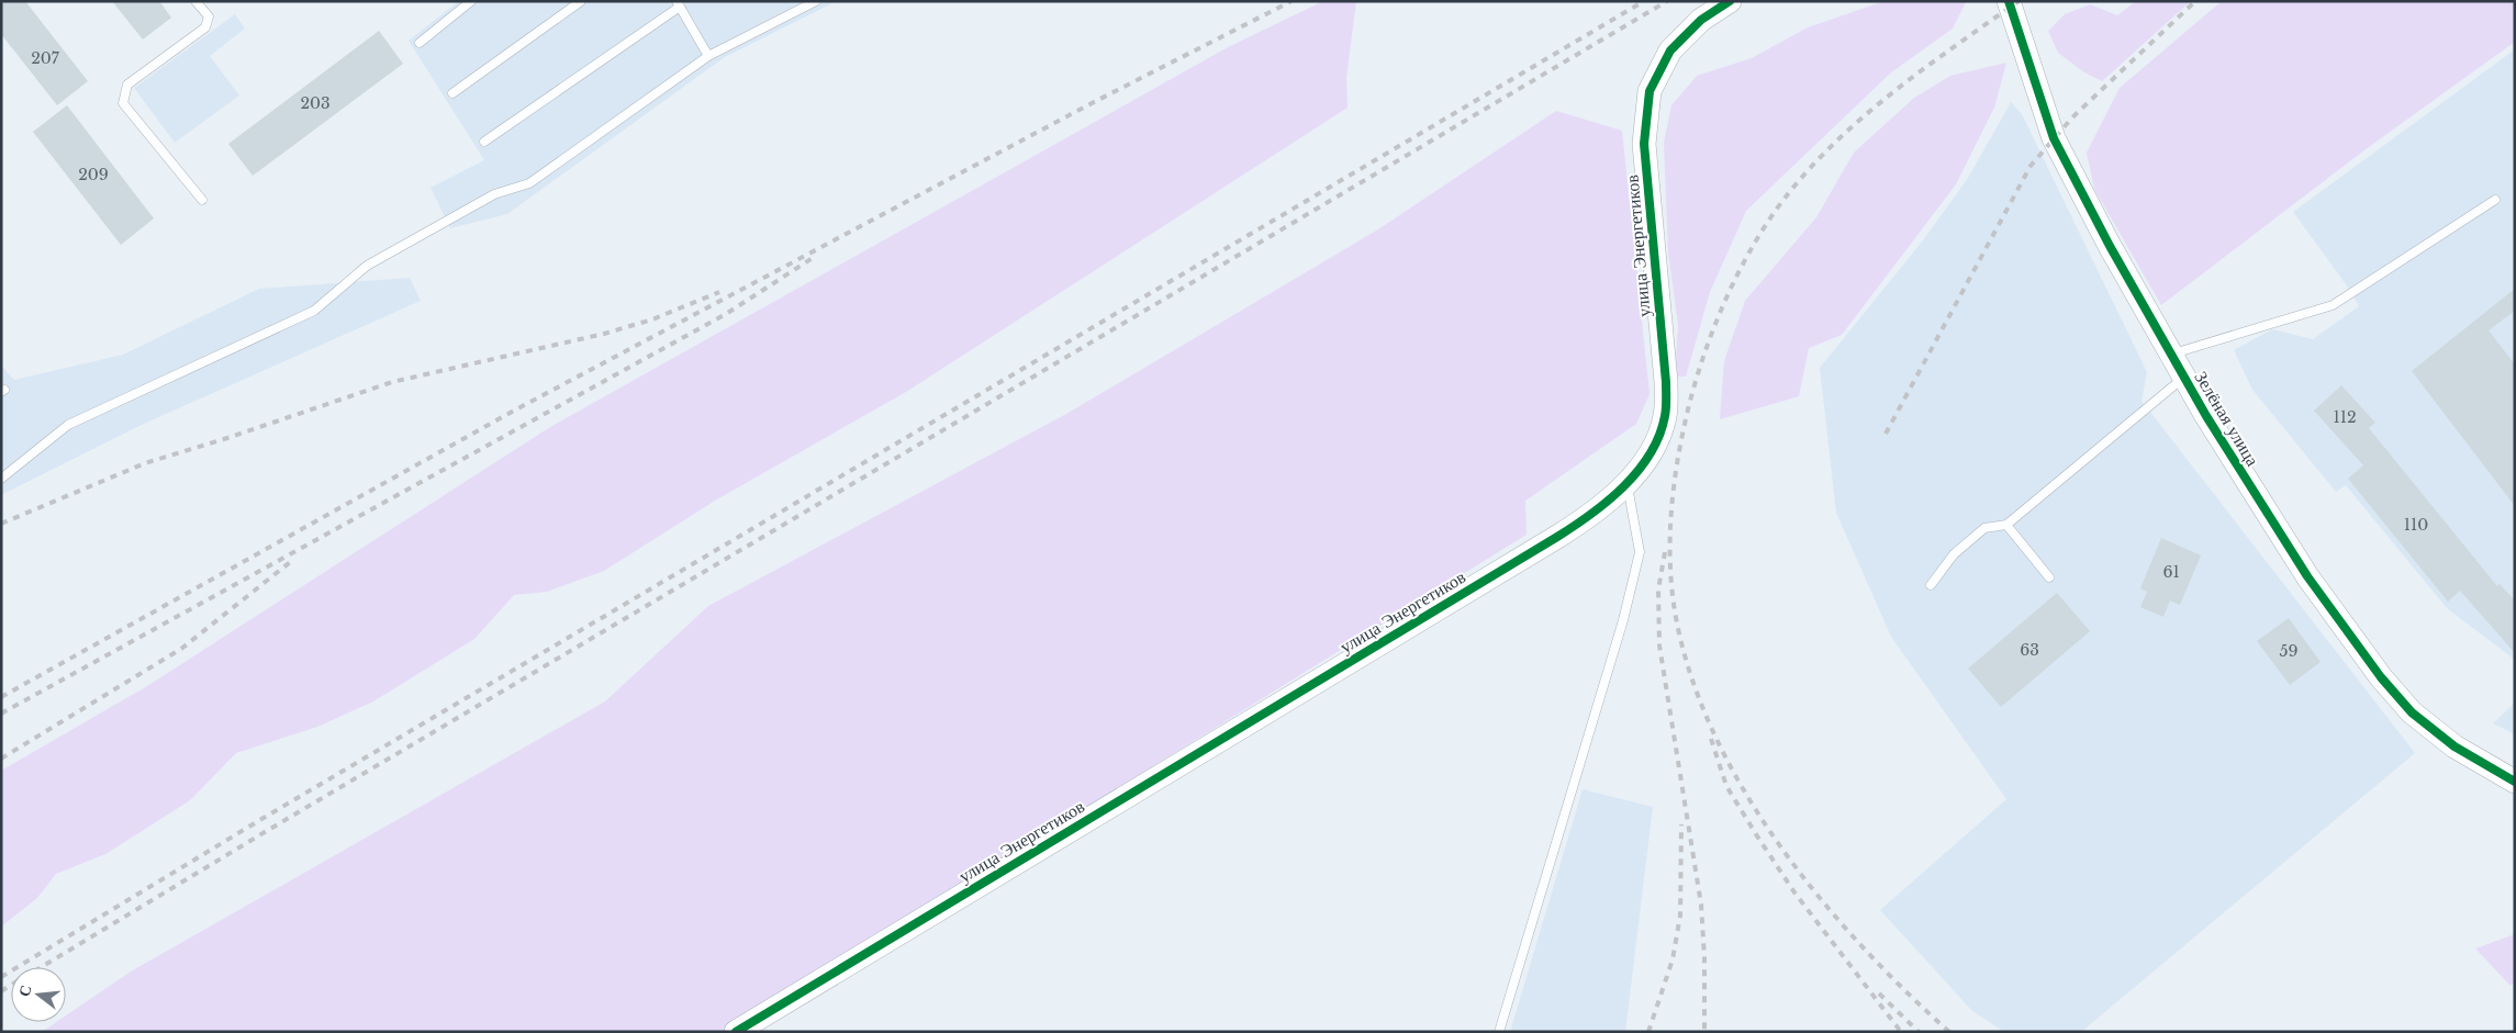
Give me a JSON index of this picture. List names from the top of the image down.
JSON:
{
  "streets": {
    "street": ["улица Энергетиков", "Зелёная улица"]
  },
  "house_numbers": [
    "207",
    "203",
    "209",
    "112",
    "110",
    "61",
    "63",
    "59"
  ],
  "north": "left"
}
